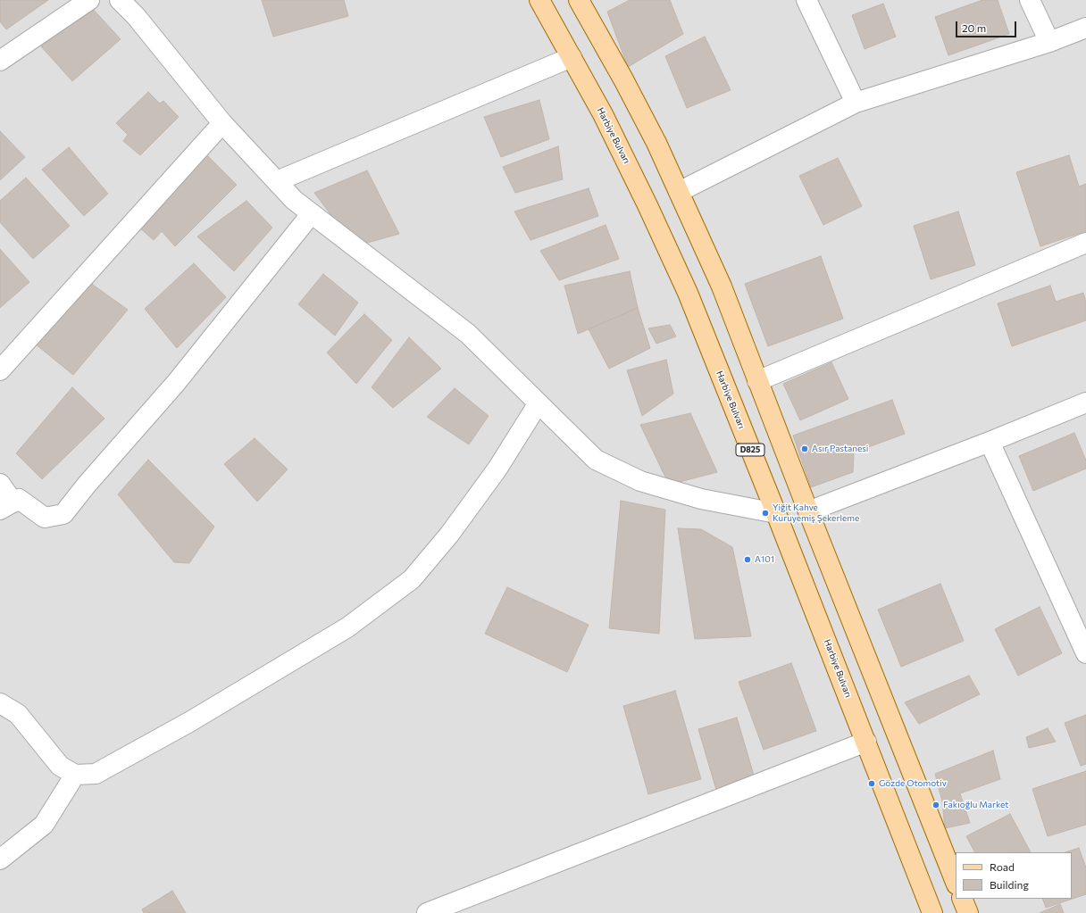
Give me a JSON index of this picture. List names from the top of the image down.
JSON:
{
  "streets": {
    "main road": ["Harbiye Bulvarı", "D825"]
  },
  "places": [
    "Asır Pastanesi",
    "Yiğit Kahve Kuruyemiş Şekerleme",
    "A101",
    "Gözde Otomotiv",
    "Fakıoğlu Market"
  ],
  "legend": ["Road", "Building"],
  "scale_bar": "20 m"
}
